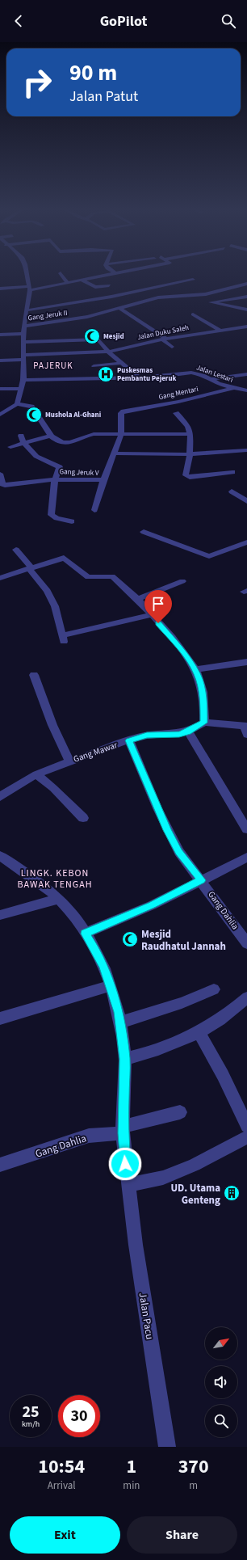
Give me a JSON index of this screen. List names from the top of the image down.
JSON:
{
  "streets": {
    "street": [
      "Gang Jeruk II",
      "Jalan Duku Saleh",
      "Jalan Lestari",
      "Gang Mentari",
      "Gang Jeruk V",
      "Gang Mawar",
      "Gang Dahlia",
      "Jalan Pacu"
    ]
  },
  "crossings": [
    ["Jalan Lestari", "Gang Mentari"],
    ["Gang Mentari", "Gang Jeruk V"],
    ["Gang Mawar", "Gang Dahlia"],
    ["Gang Dahlia", "Jalan Pacu"]
  ],
  "districts": ["PAJERUK", "LINGK. KEBON BAWAK TENGAH"],
  "places": {
    "mosque": ["Mesjid", "Mushola Al-Ghani", "Mesjid Raudhatul Jannah"],
    "hospital": ["Puskesmas Pembantu Pejeruk"],
    "building": ["UD. Utama Genteng"]
  },
  "north": "top right",
  "page": {
    "header": "GoPilot",
    "turn": ["90 m", "Jalan Patut"],
    "speed": "25 km/h",
    "limit": "30",
    "eta": [
      "10:54",
      "Arrival",
      "1",
      "min",
      "370",
      "m"
    ],
    "buttons": ["Exit", "Share"]
  }
}
